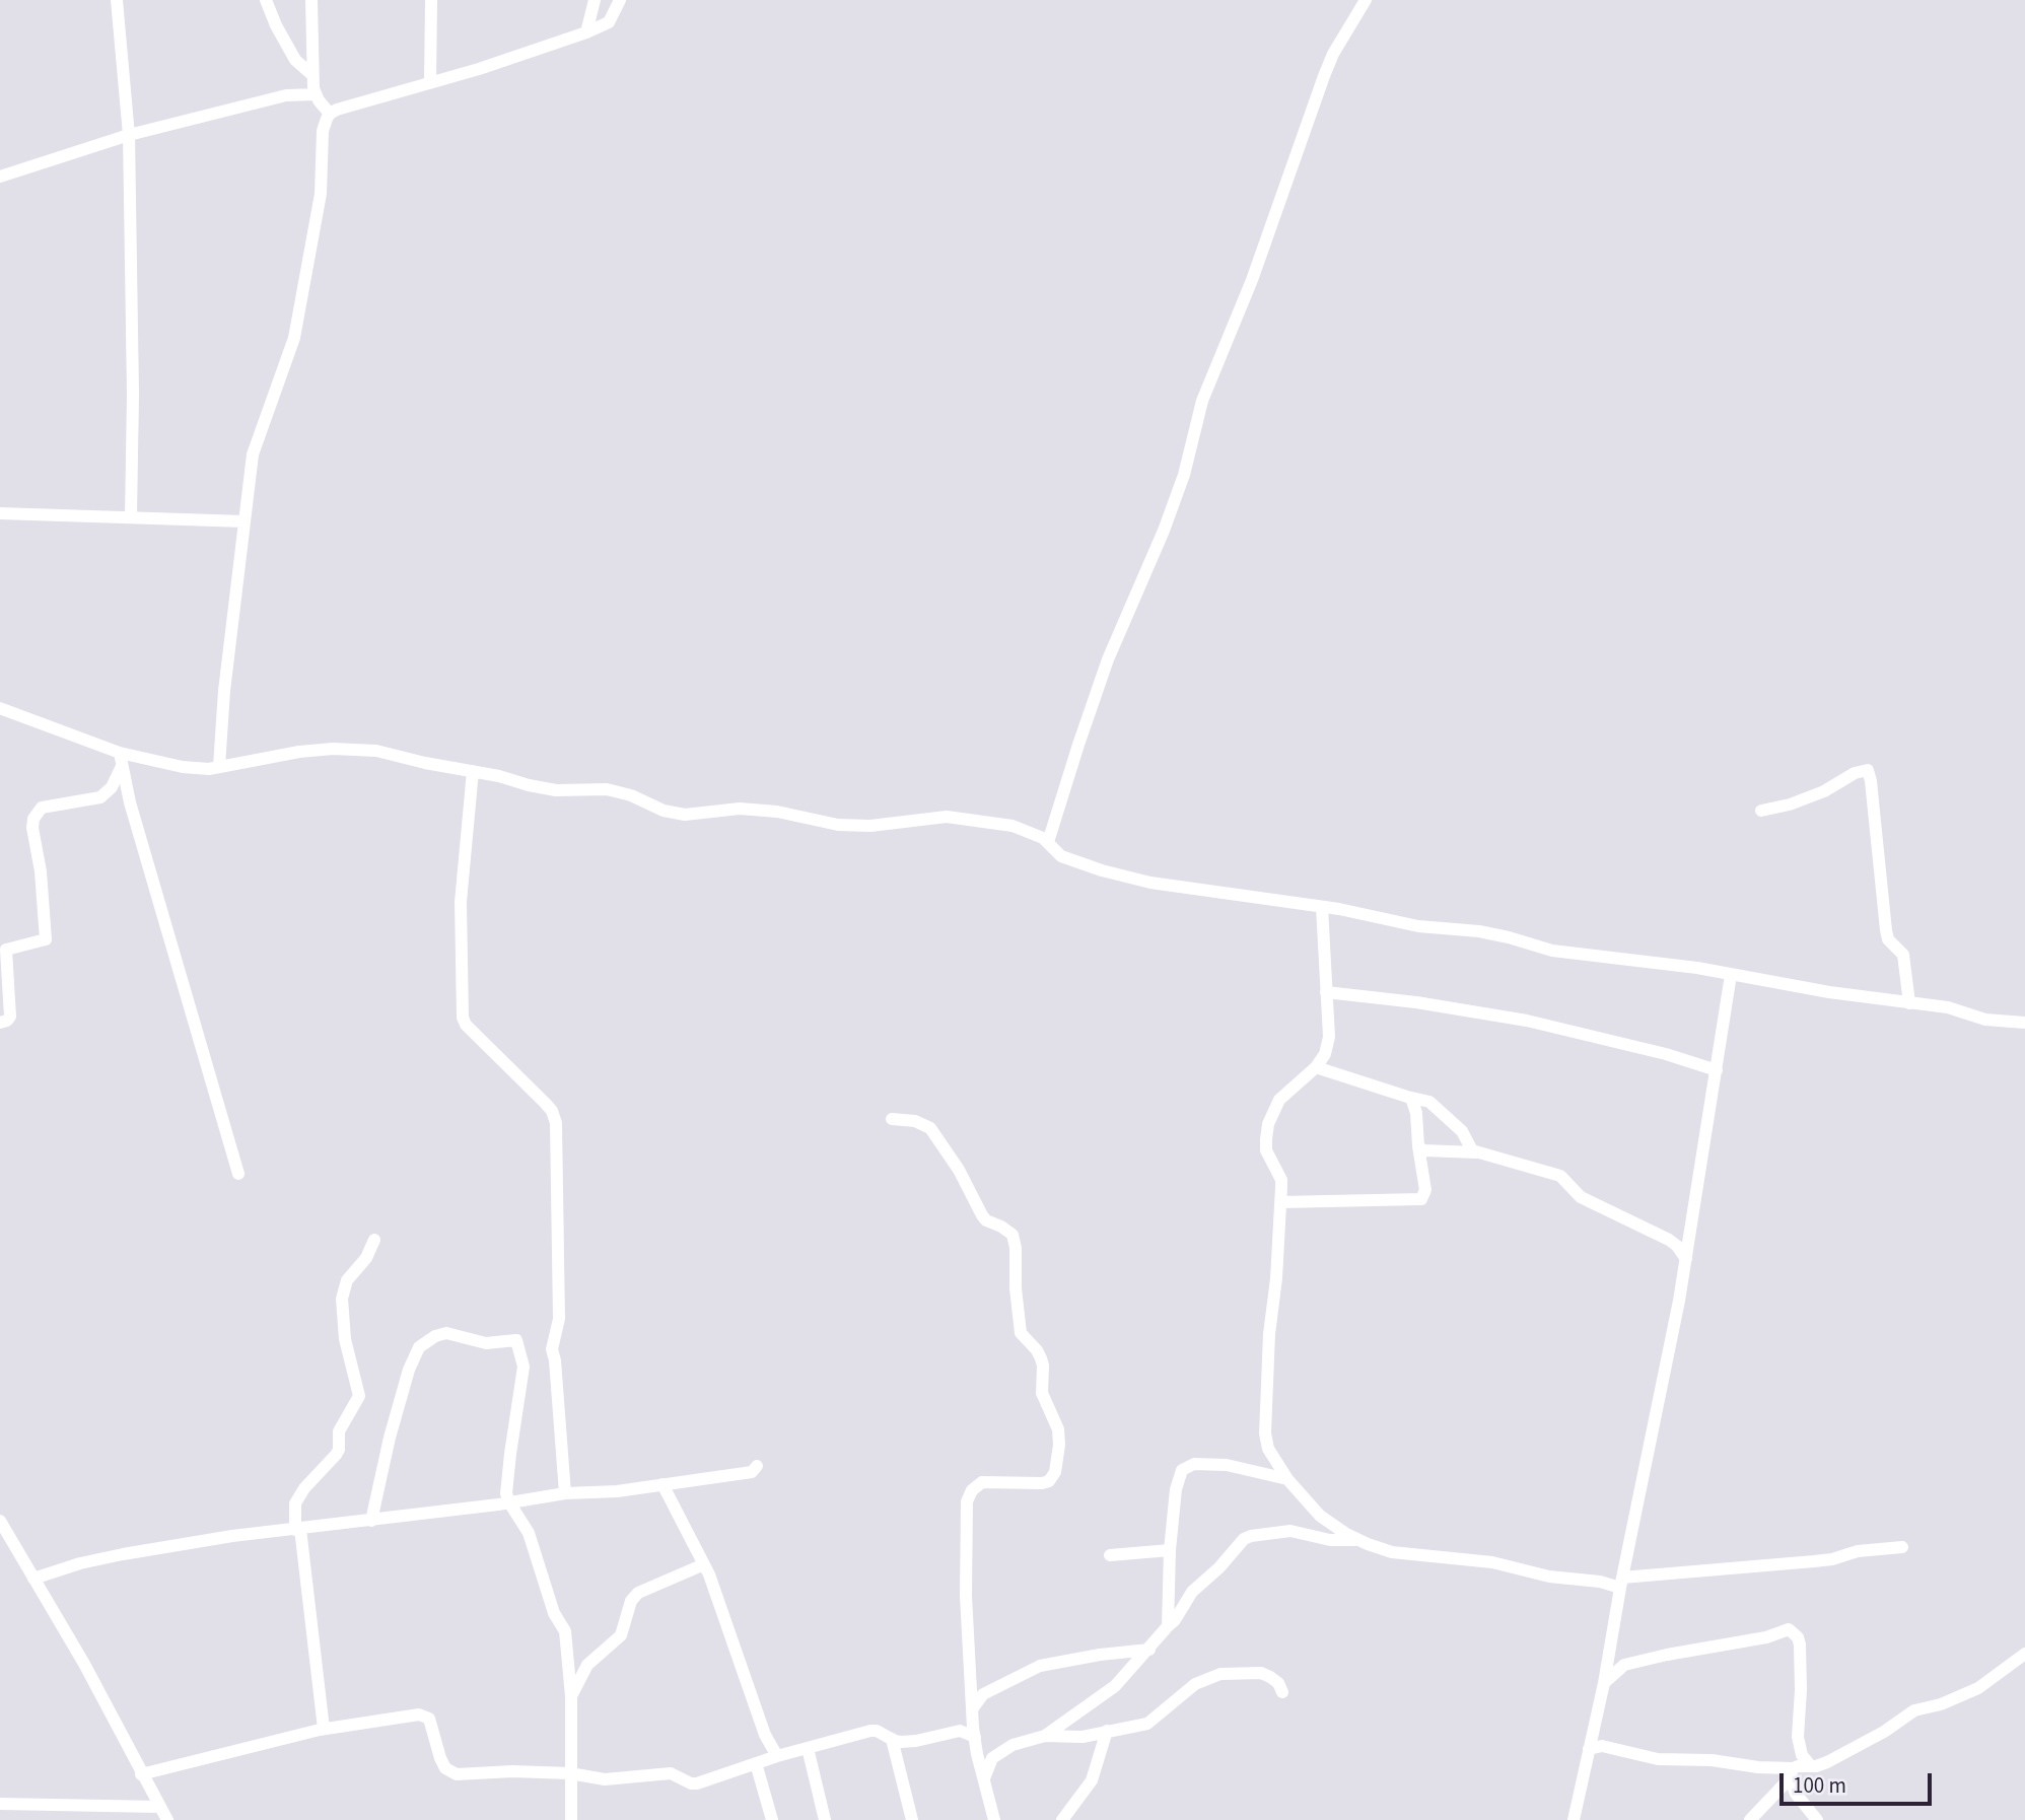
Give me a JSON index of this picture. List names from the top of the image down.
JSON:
{
  "scale_bar": "100 m"
}
